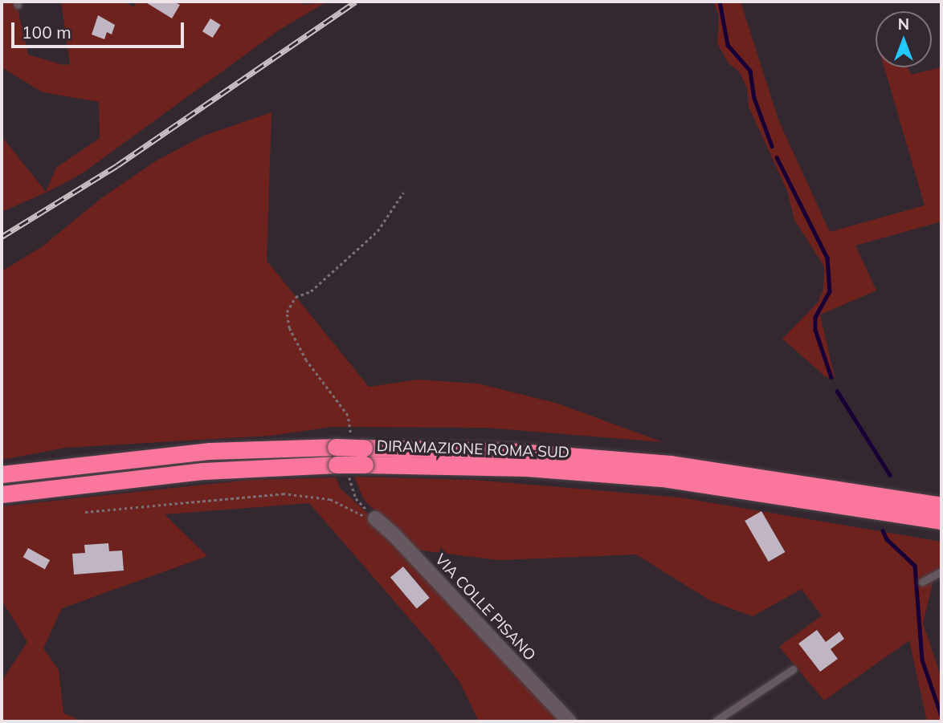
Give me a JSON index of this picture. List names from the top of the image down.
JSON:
{
  "streets": {
    "highway": ["DIRAMAZIONE ROMA SUD"],
    "street": ["VIA COLLE PISANO"]
  },
  "scale_bar": "100 m",
  "north": "top"
}
